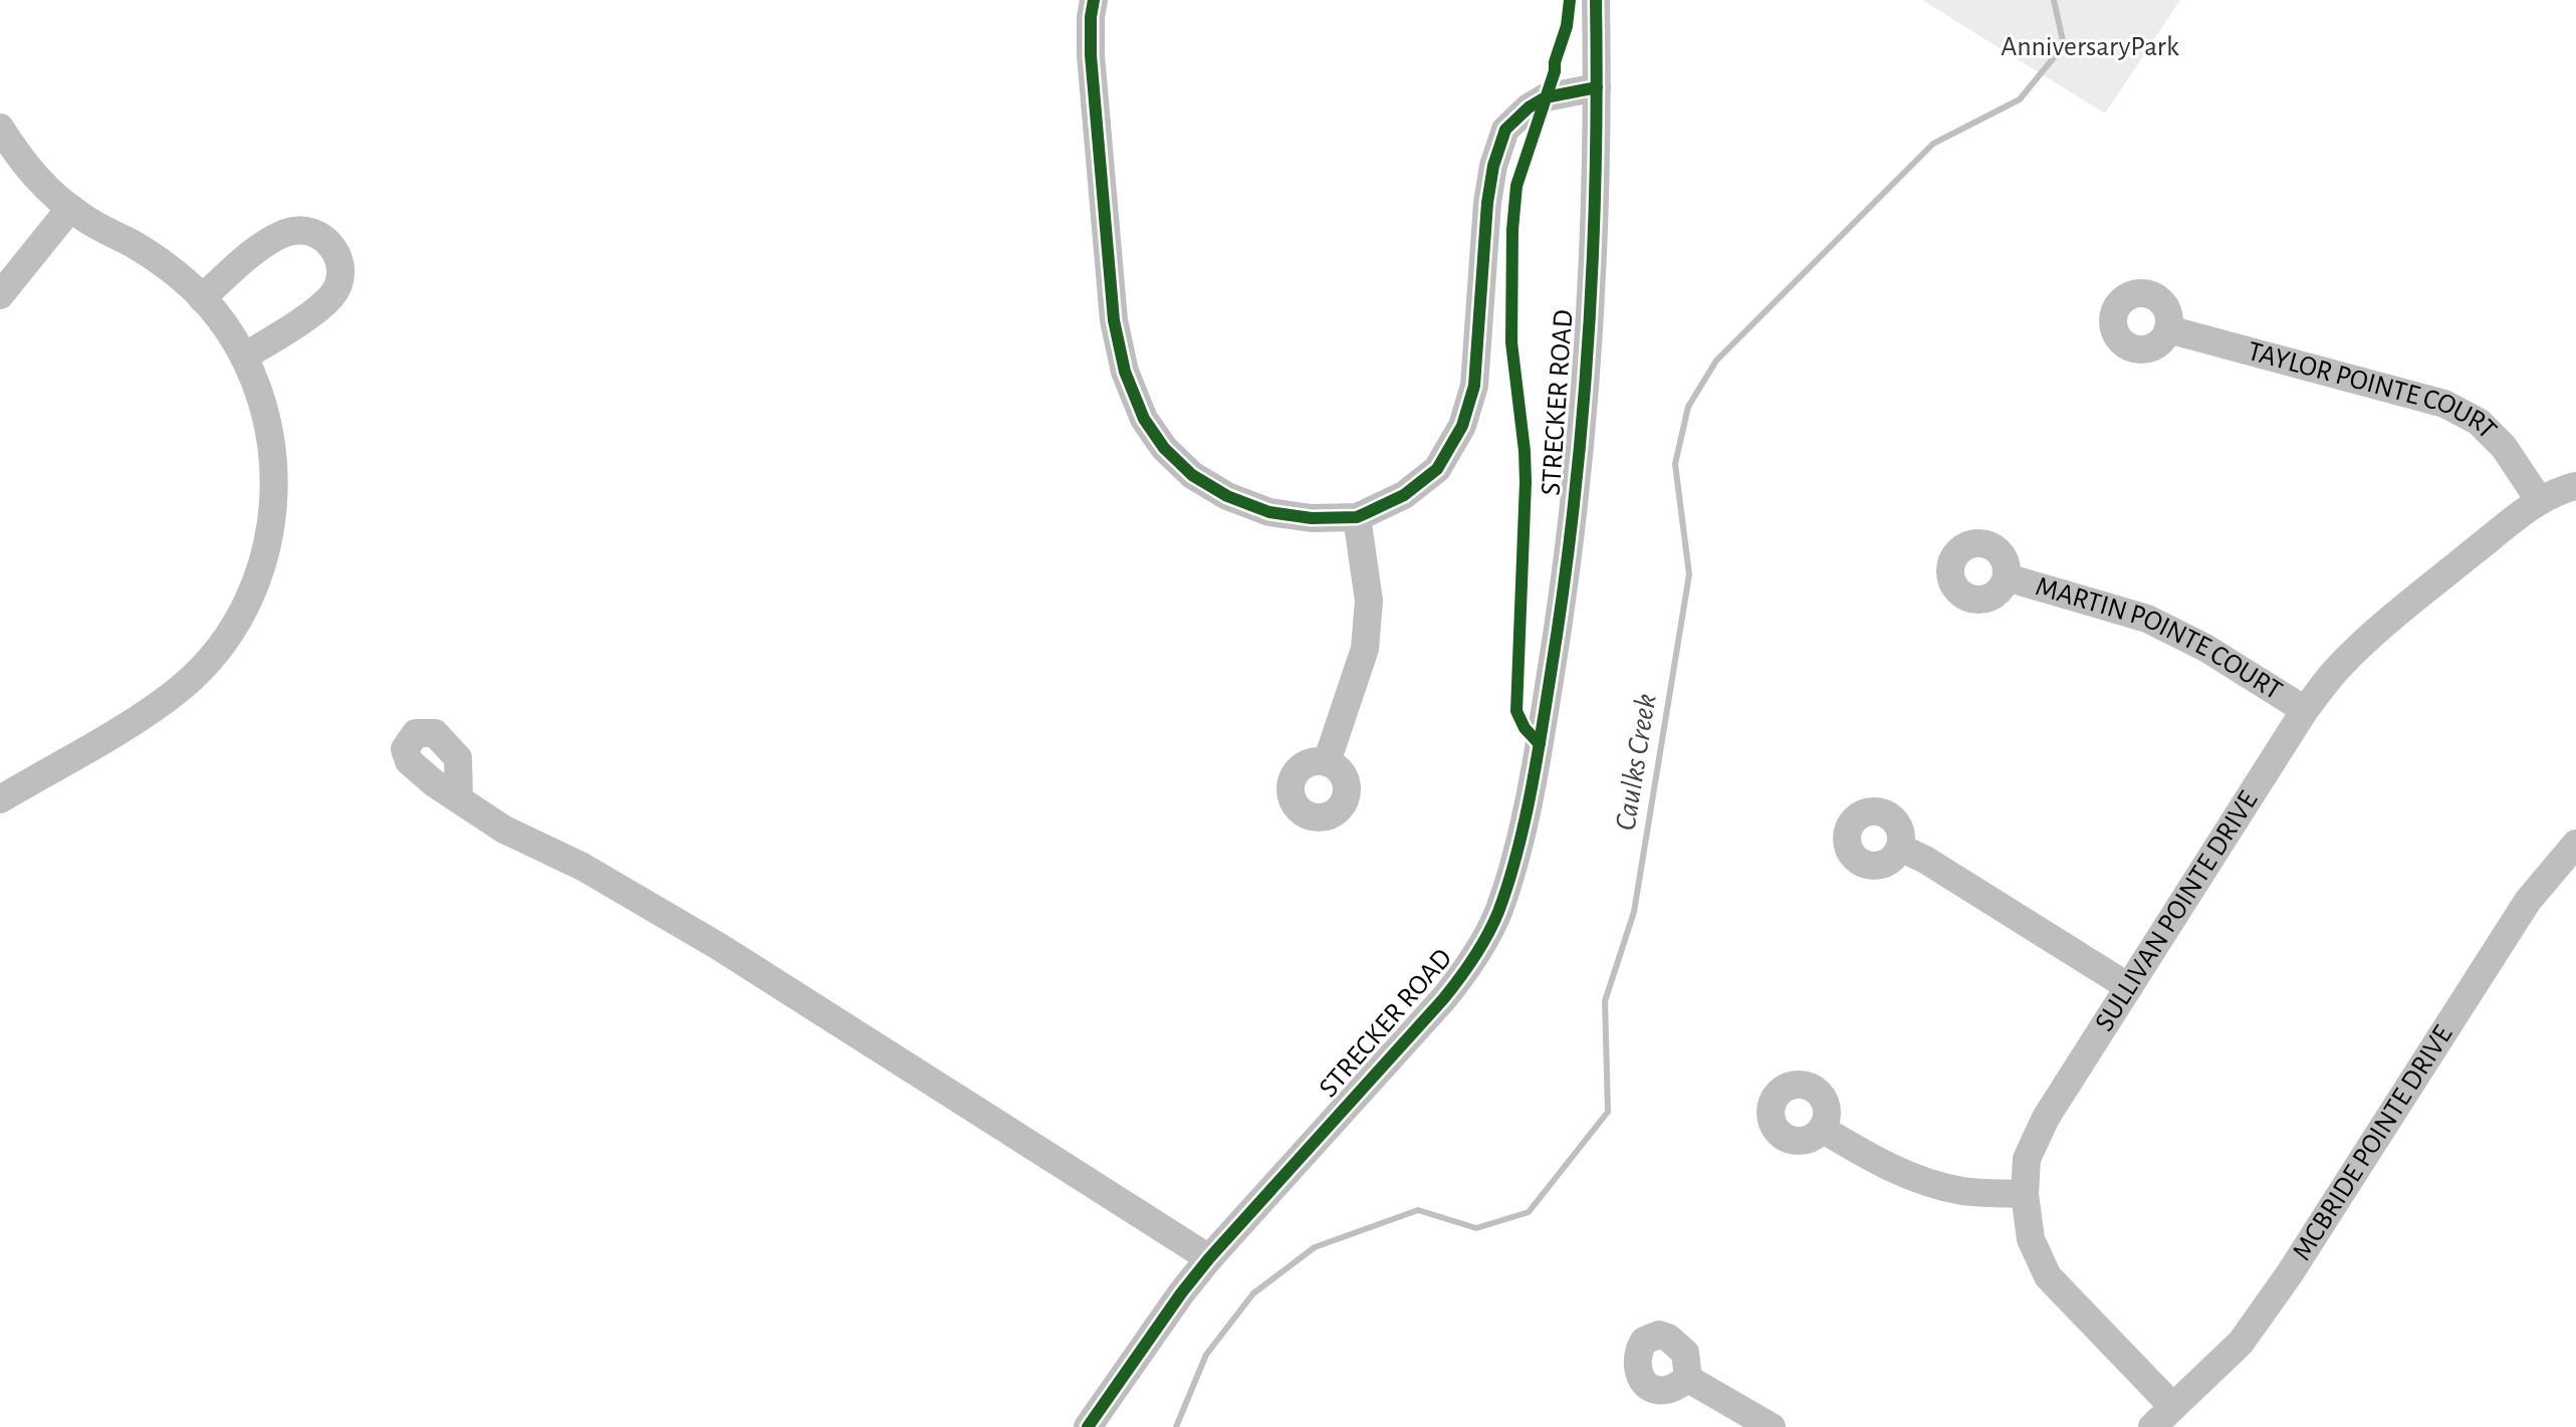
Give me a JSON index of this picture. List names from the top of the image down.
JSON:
{
  "streets": {
    "street": [
      "TAYLOR POINTE COURT",
      "STRECKER ROAD",
      "MARTIN POINTE COURT",
      "SULLIVAN POINTE DRIVE",
      "MCBRIDE POINTE DRIVE"
    ]
  },
  "crossings": [
    ["TAYLOR POINTE COURT", "SULLIVAN POINTE DRIVE"],
    ["MARTIN POINTE COURT", "SULLIVAN POINTE DRIVE"],
    ["SULLIVAN POINTE DRIVE", "MCBRIDE POINTE DRIVE"]
  ],
  "water": ["Caulks Creek"],
  "parks": ["AnniversaryPark"]
}
